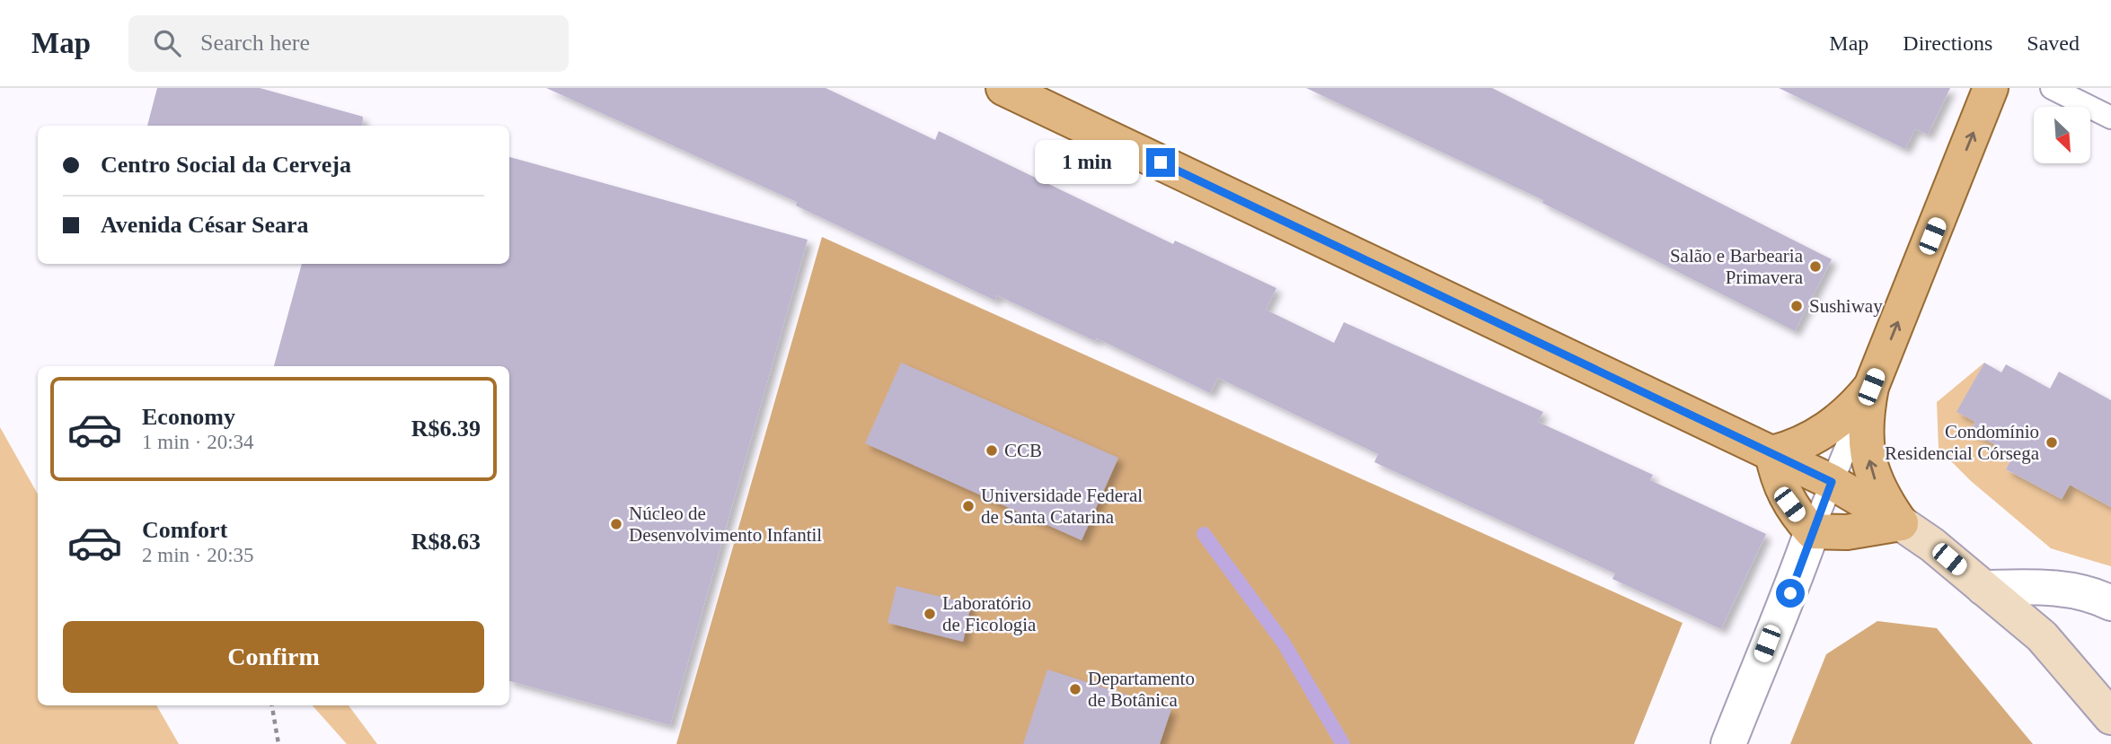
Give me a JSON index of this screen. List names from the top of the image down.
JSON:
{
  "places": [
    "Salão e Barbearia Primavera",
    "Sushiway",
    "Condomínio Residencial Córsega",
    "CCB",
    "Universidade Federal de Santa Catarina",
    "Núcleo de Desenvolvimento Infantil",
    "Laboratório de Ficologia",
    "Departamento de Botânica"
  ],
  "north": "bottom right",
  "page": {
    "header": "Map",
    "search": "Search here",
    "nav": ["Map", "Directions", "Saved"],
    "banner": ["Centro Social da Cerveja", "Avenida César Seara"],
    "bubble": "1 min",
    "list": [
      {
        "name": "Economy",
        "note": "1 min · 20:34",
        "value": "R$6.39"
      },
      {
        "name": "Comfort",
        "note": "2 min · 20:35",
        "value": "R$8.63"
      }
    ],
    "buttons": "Confirm"
  }
}
